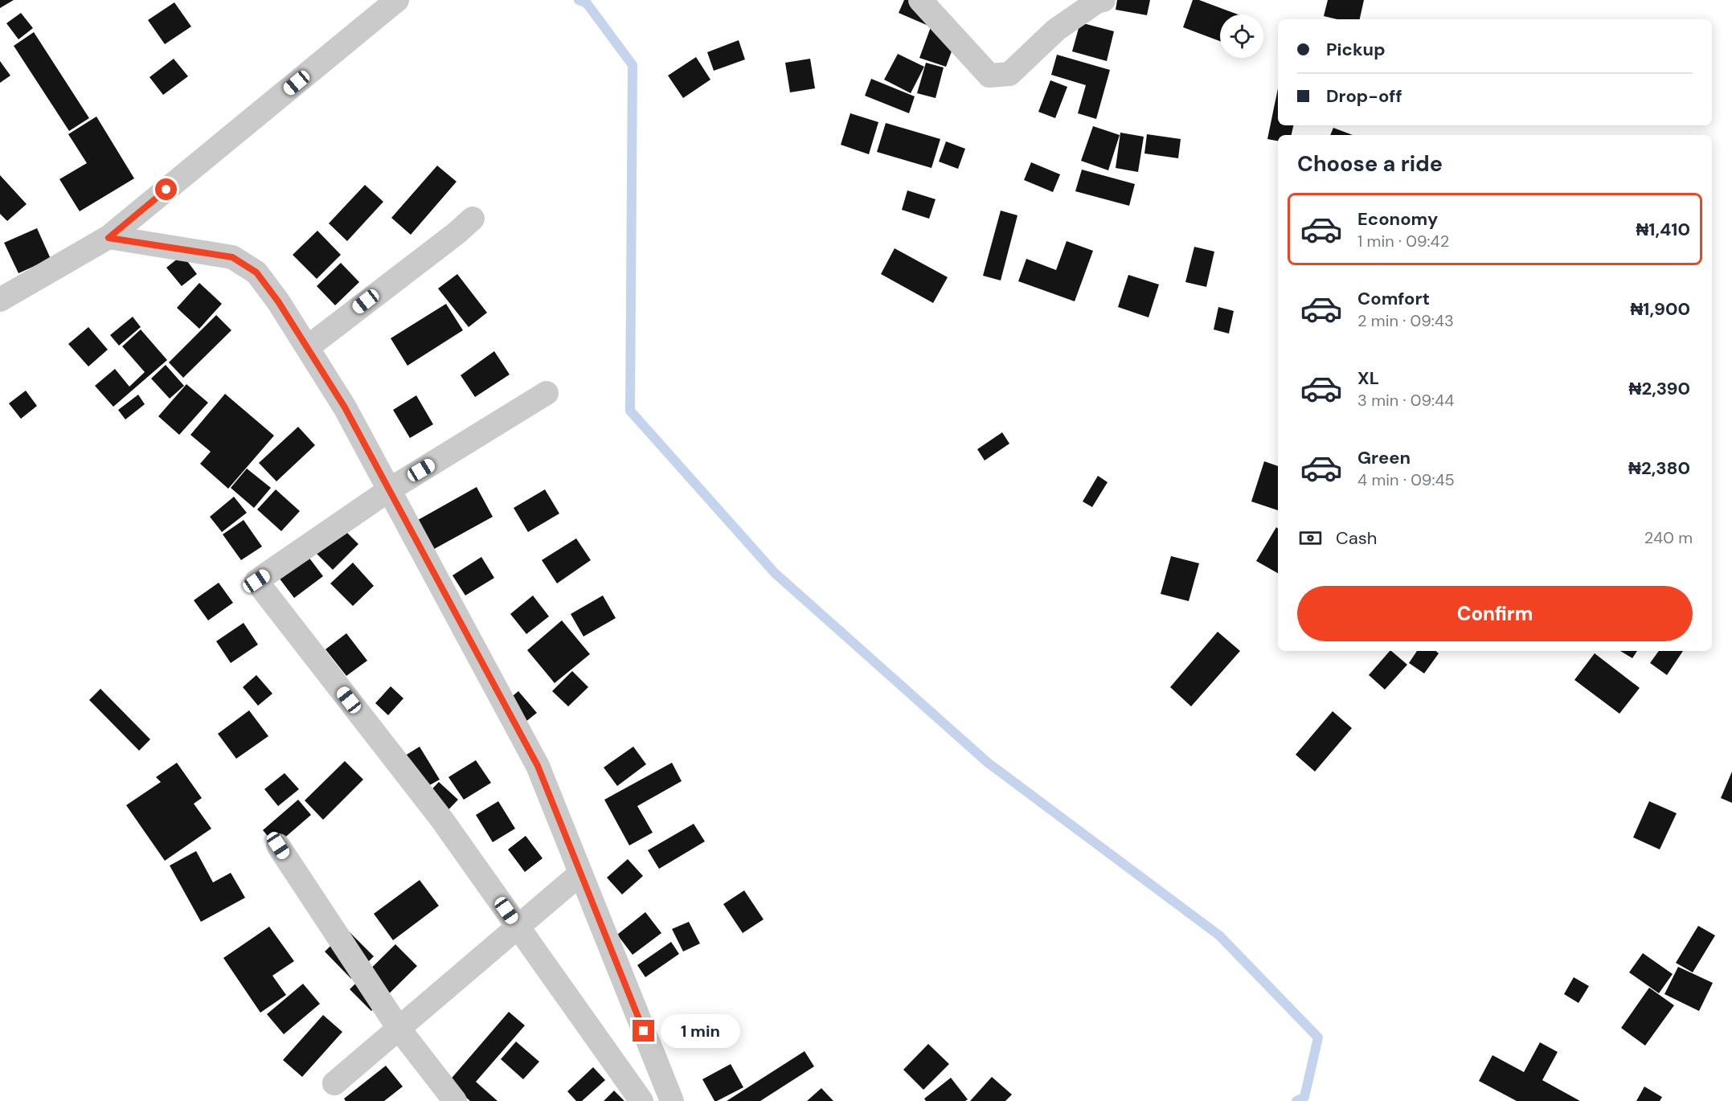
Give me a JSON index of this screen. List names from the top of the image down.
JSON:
{
  "page": {
    "banner": ["Pickup", "Drop-off"],
    "heading": "Choose a ride",
    "list": [
      {
        "name": "Economy",
        "note": "1 min · 09:42",
        "value": "₦1,410"
      },
      {
        "name": "Comfort",
        "note": "2 min · 09:43",
        "value": "₦1,900"
      },
      {
        "name": "XL",
        "note": "3 min · 09:44",
        "value": "₦2,390"
      },
      {
        "name": "Green",
        "note": "4 min · 09:45",
        "value": "₦2,380"
      }
    ],
    "pay": ["Cash", "240 m"],
    "buttons": "Confirm",
    "bubble": "1 min"
  }
}
